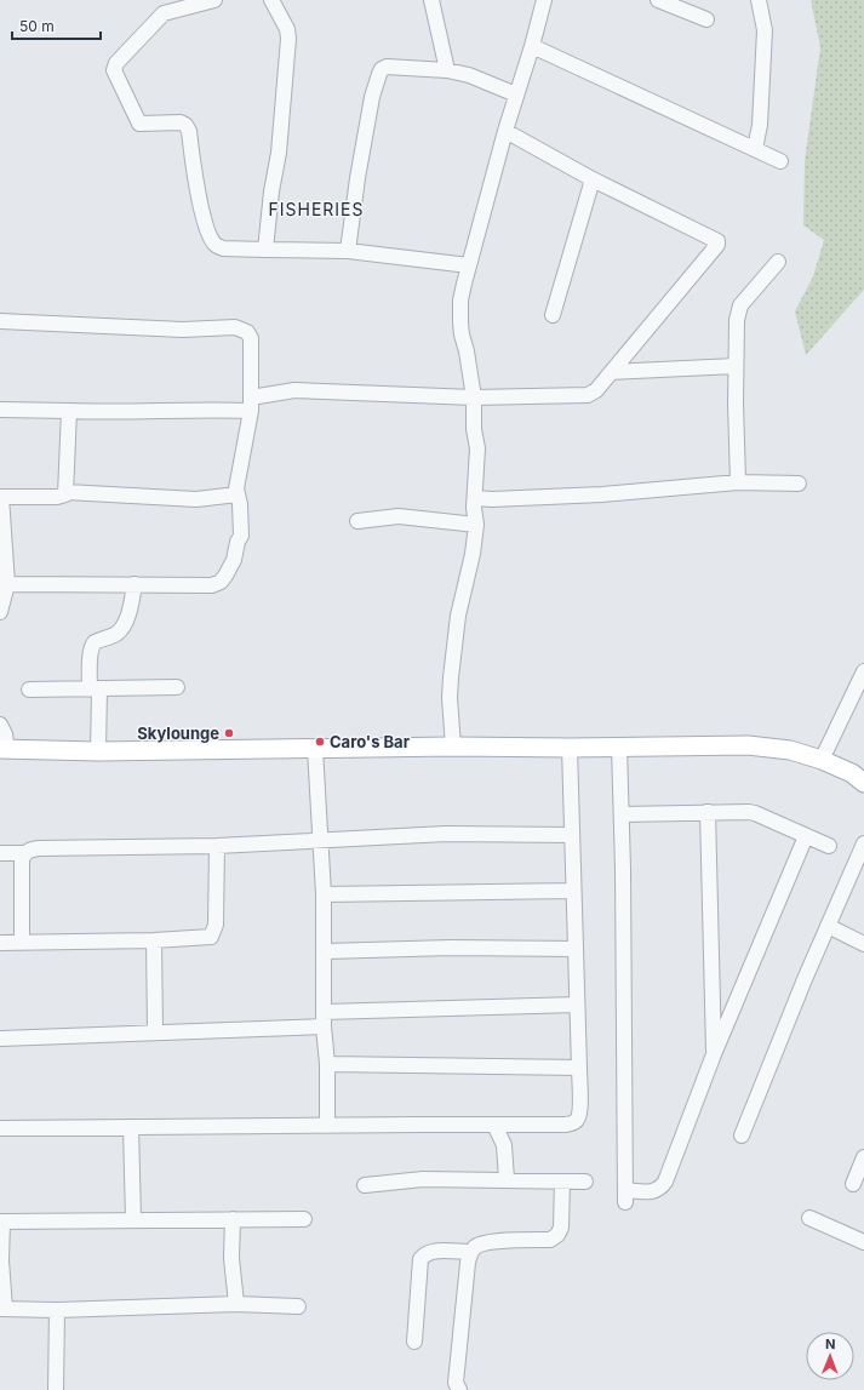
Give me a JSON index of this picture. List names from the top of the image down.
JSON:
{
  "districts": ["FISHERIES"],
  "places": ["Skylounge", "Caro's Bar"],
  "scale_bar": "50 m",
  "north": "top"
}
